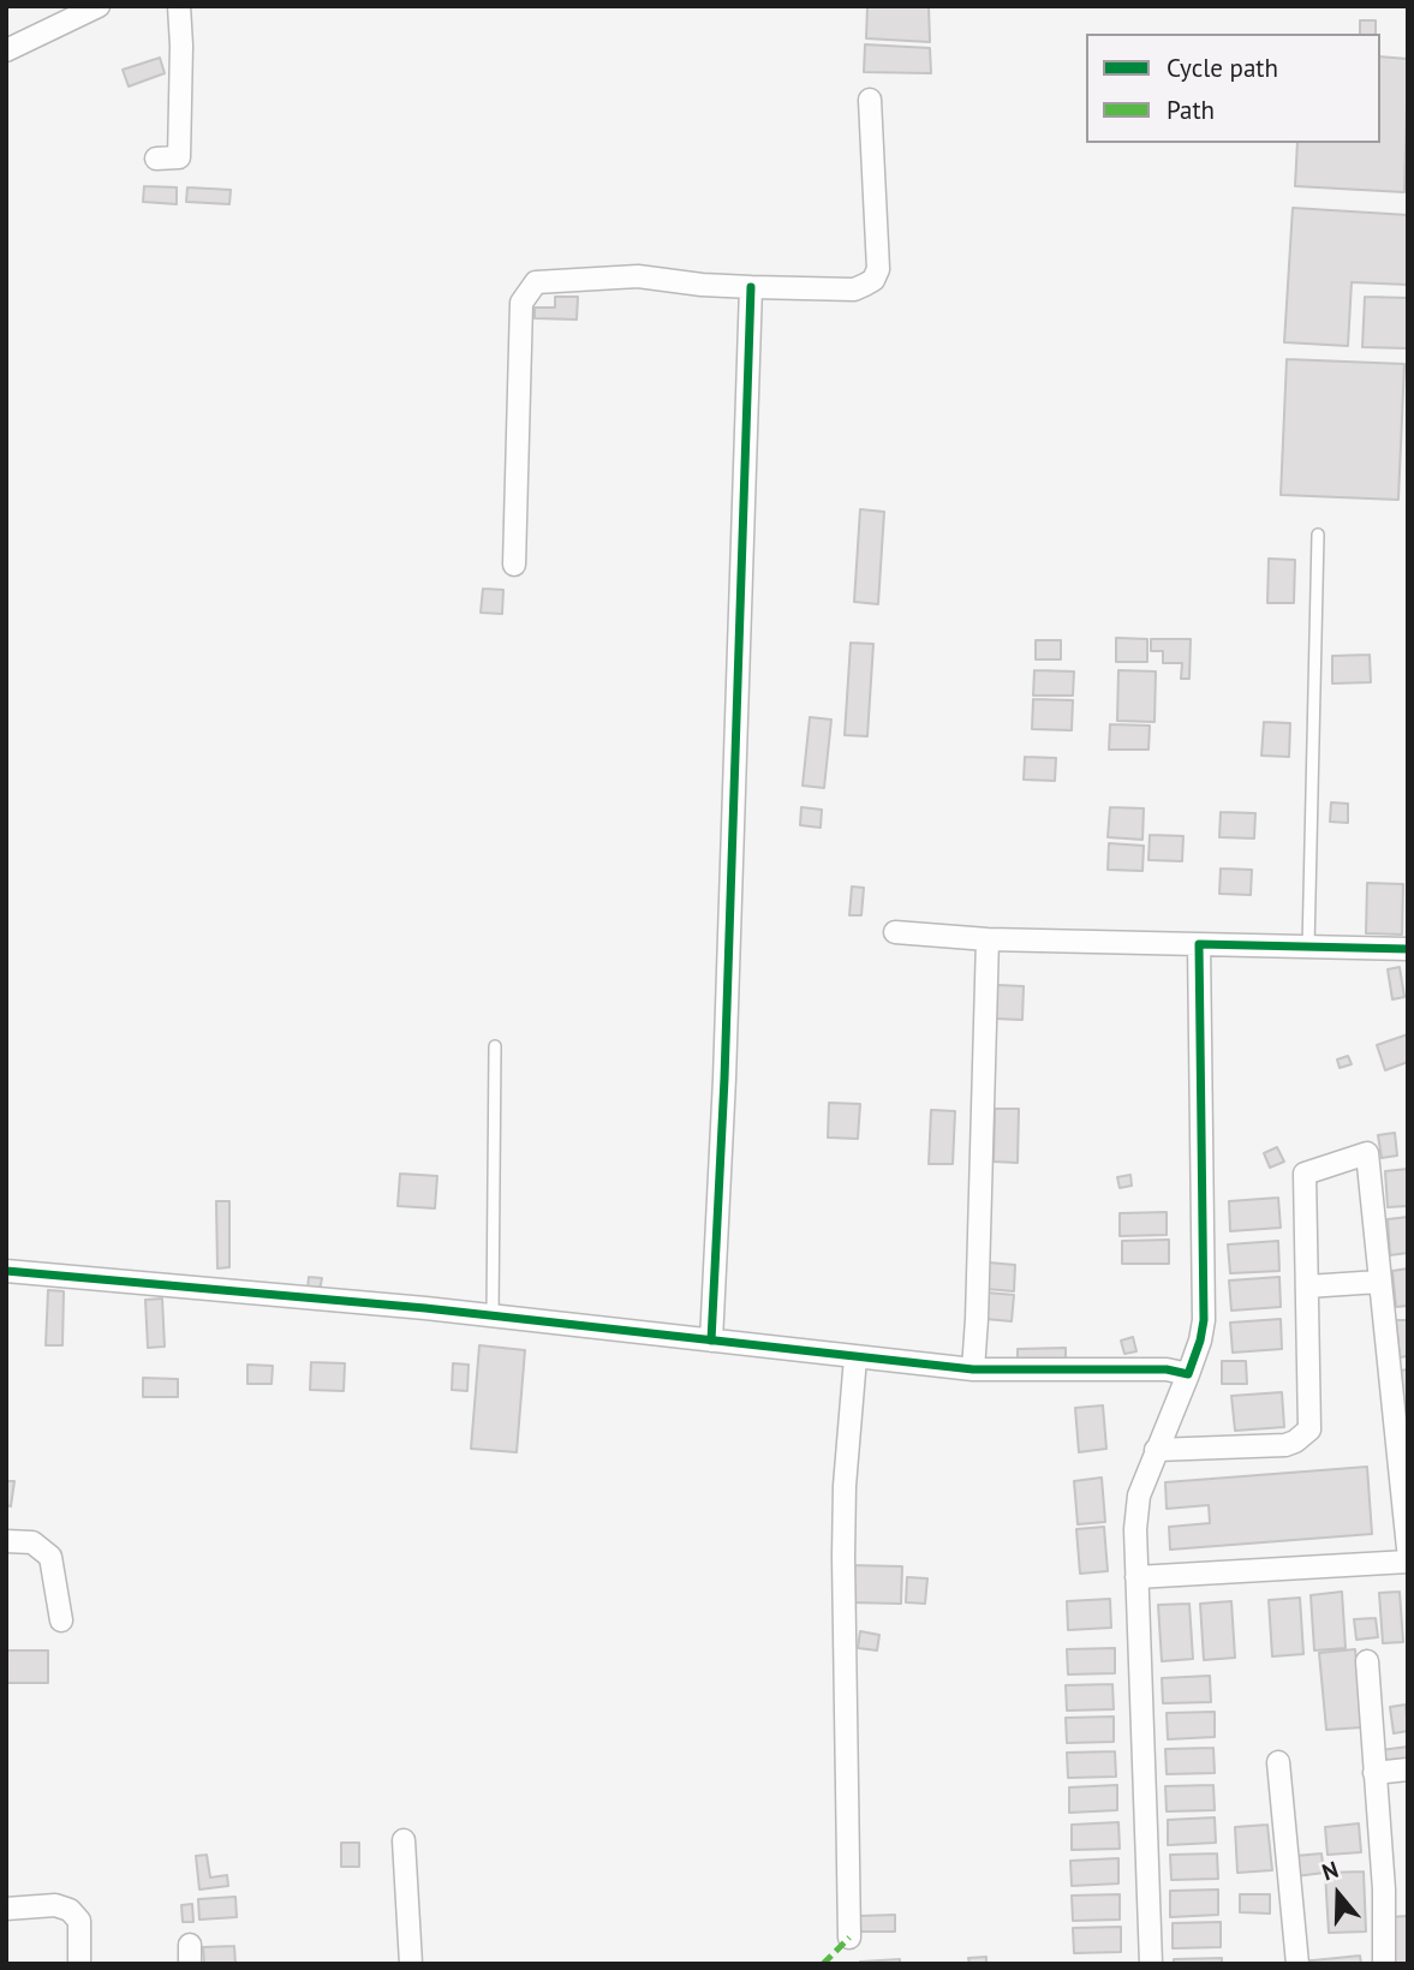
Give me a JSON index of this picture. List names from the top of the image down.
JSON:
{
  "legend": ["Cycle path", "Path"],
  "north": "top"
}
